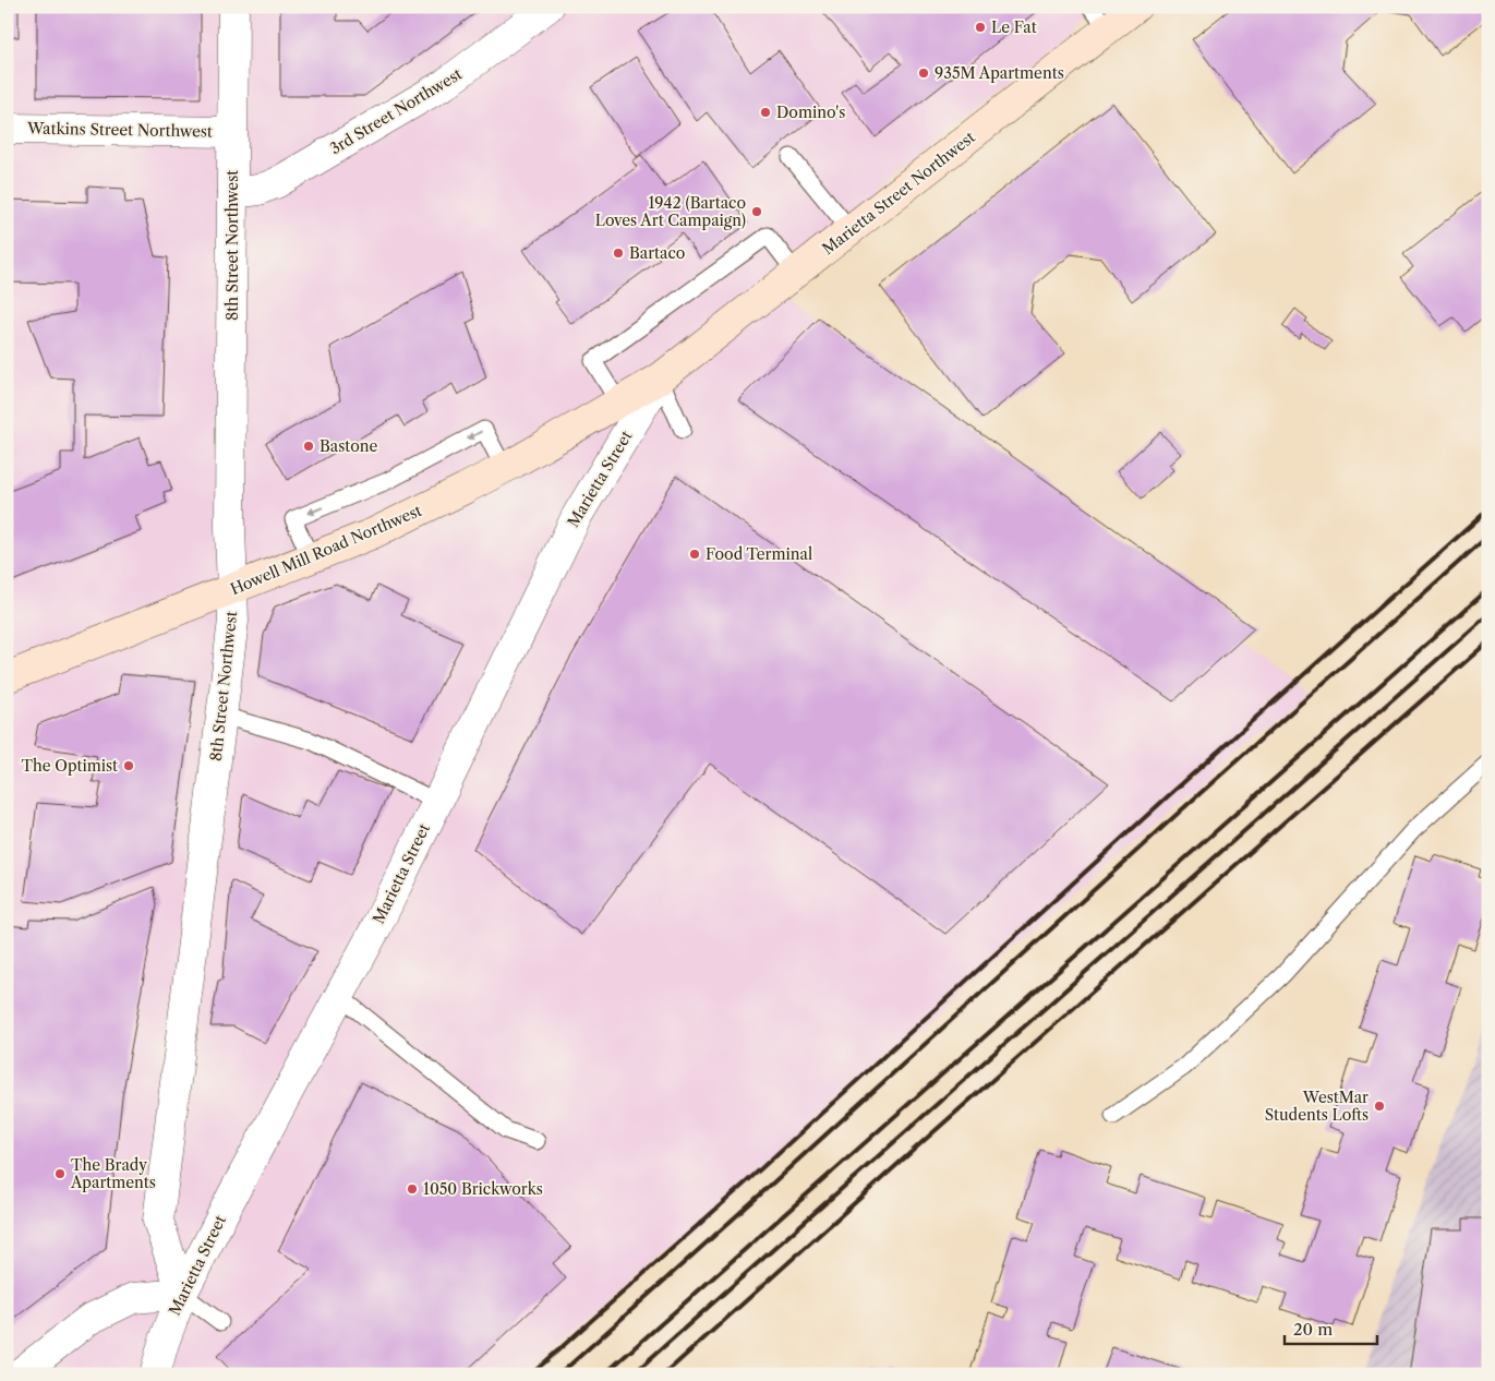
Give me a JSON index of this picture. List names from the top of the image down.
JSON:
{
  "streets": {
    "main road": ["Marietta Street Northwest", "Howell Mill Road Northwest"],
    "street": [
      "3rd Street Northwest",
      "Watkins Street Northwest",
      "8th Street Northwest",
      "Marietta Street"
    ]
  },
  "crossings": [
    ["3rd Street Northwest", "8th Street Northwest"],
    ["Watkins Street Northwest", "8th Street Northwest"],
    ["Marietta Street Northwest", "Marietta Street"],
    ["Marietta Street Northwest", "Howell Mill Road Northwest"],
    ["8th Street Northwest", "Marietta Street"],
    ["8th Street Northwest", "Howell Mill Road Northwest"],
    ["Marietta Street", "Howell Mill Road Northwest"]
  ],
  "places": [
    "Le Fat",
    "935M Apartments",
    "Domino's",
    "1942 (Bartaco Loves Art Campaign)",
    "Bartaco",
    "Bastone",
    "Food Terminal",
    "The Optimist",
    "WestMar Students Lofts",
    "The Brady Apartments",
    "1050 Brickworks"
  ],
  "scale_bar": "20 m"
}
